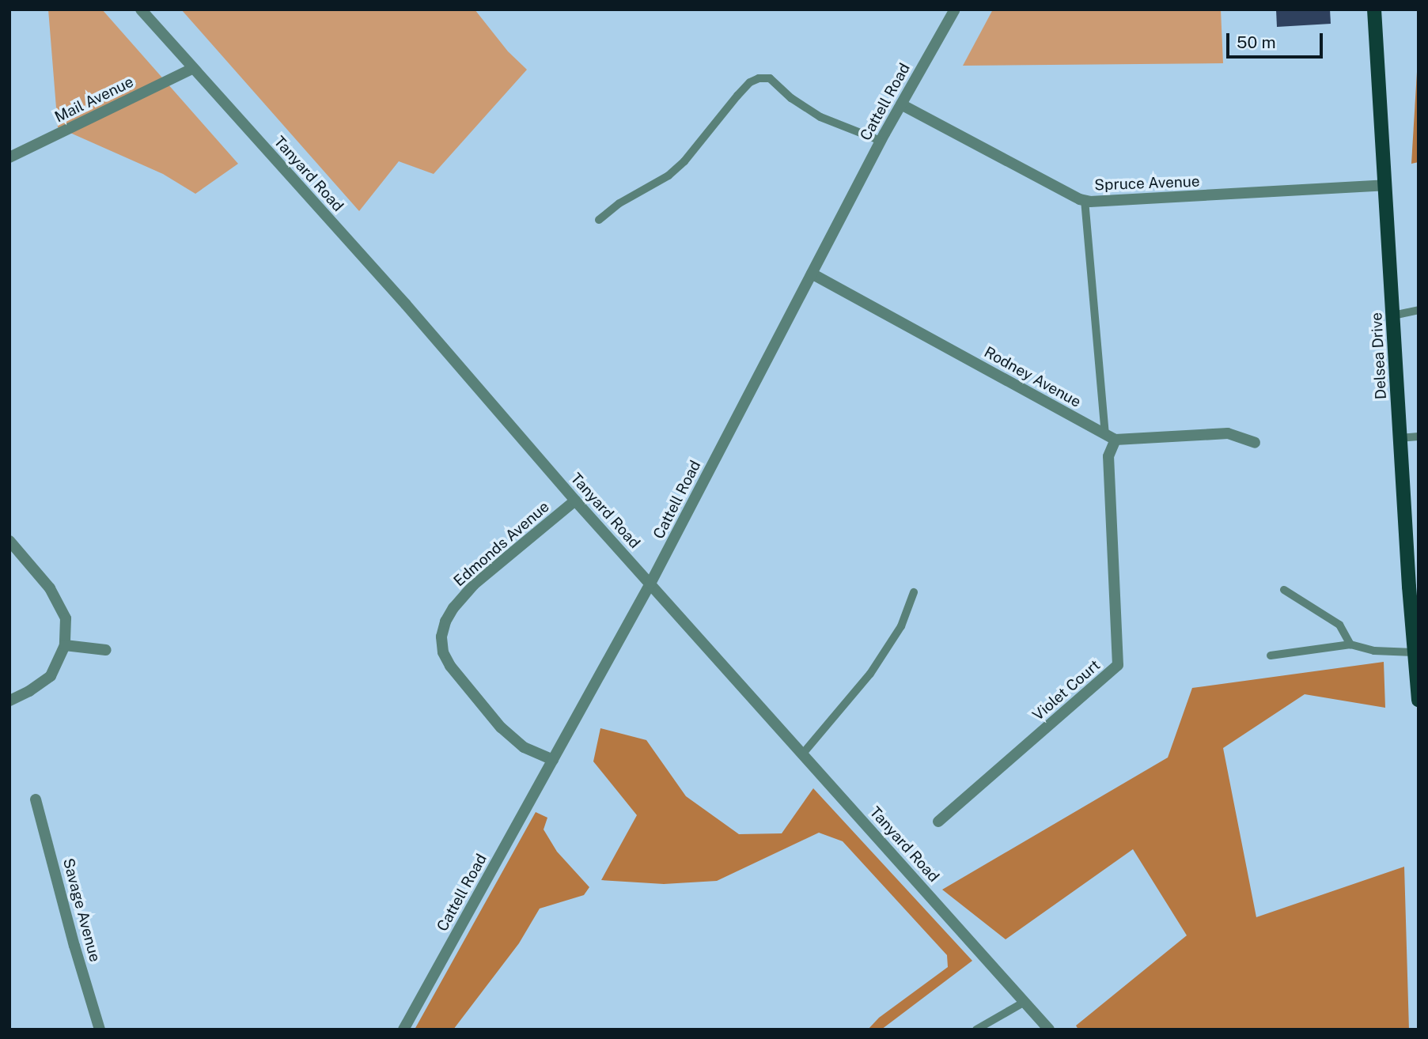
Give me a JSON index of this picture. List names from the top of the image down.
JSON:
{
  "streets": {
    "main road": ["Delsea Drive"],
    "street": [
      "Mail Avenue",
      "Cattell Road",
      "Tanyard Road",
      "Spruce Avenue",
      "Rodney Avenue",
      "Edmonds Avenue",
      "Violet Court",
      "Savage Avenue"
    ]
  },
  "crossings": [
    ["Mail Avenue", "Tanyard Road"],
    ["Cattell Road", "Tanyard Road"],
    ["Cattell Road", "Spruce Avenue"],
    ["Cattell Road", "Rodney Avenue"],
    ["Cattell Road", "Edmonds Avenue"],
    ["Tanyard Road", "Edmonds Avenue"],
    ["Spruce Avenue", "Delsea Drive"],
    ["Rodney Avenue", "Violet Court"]
  ],
  "scale_bar": "50 m"
}
